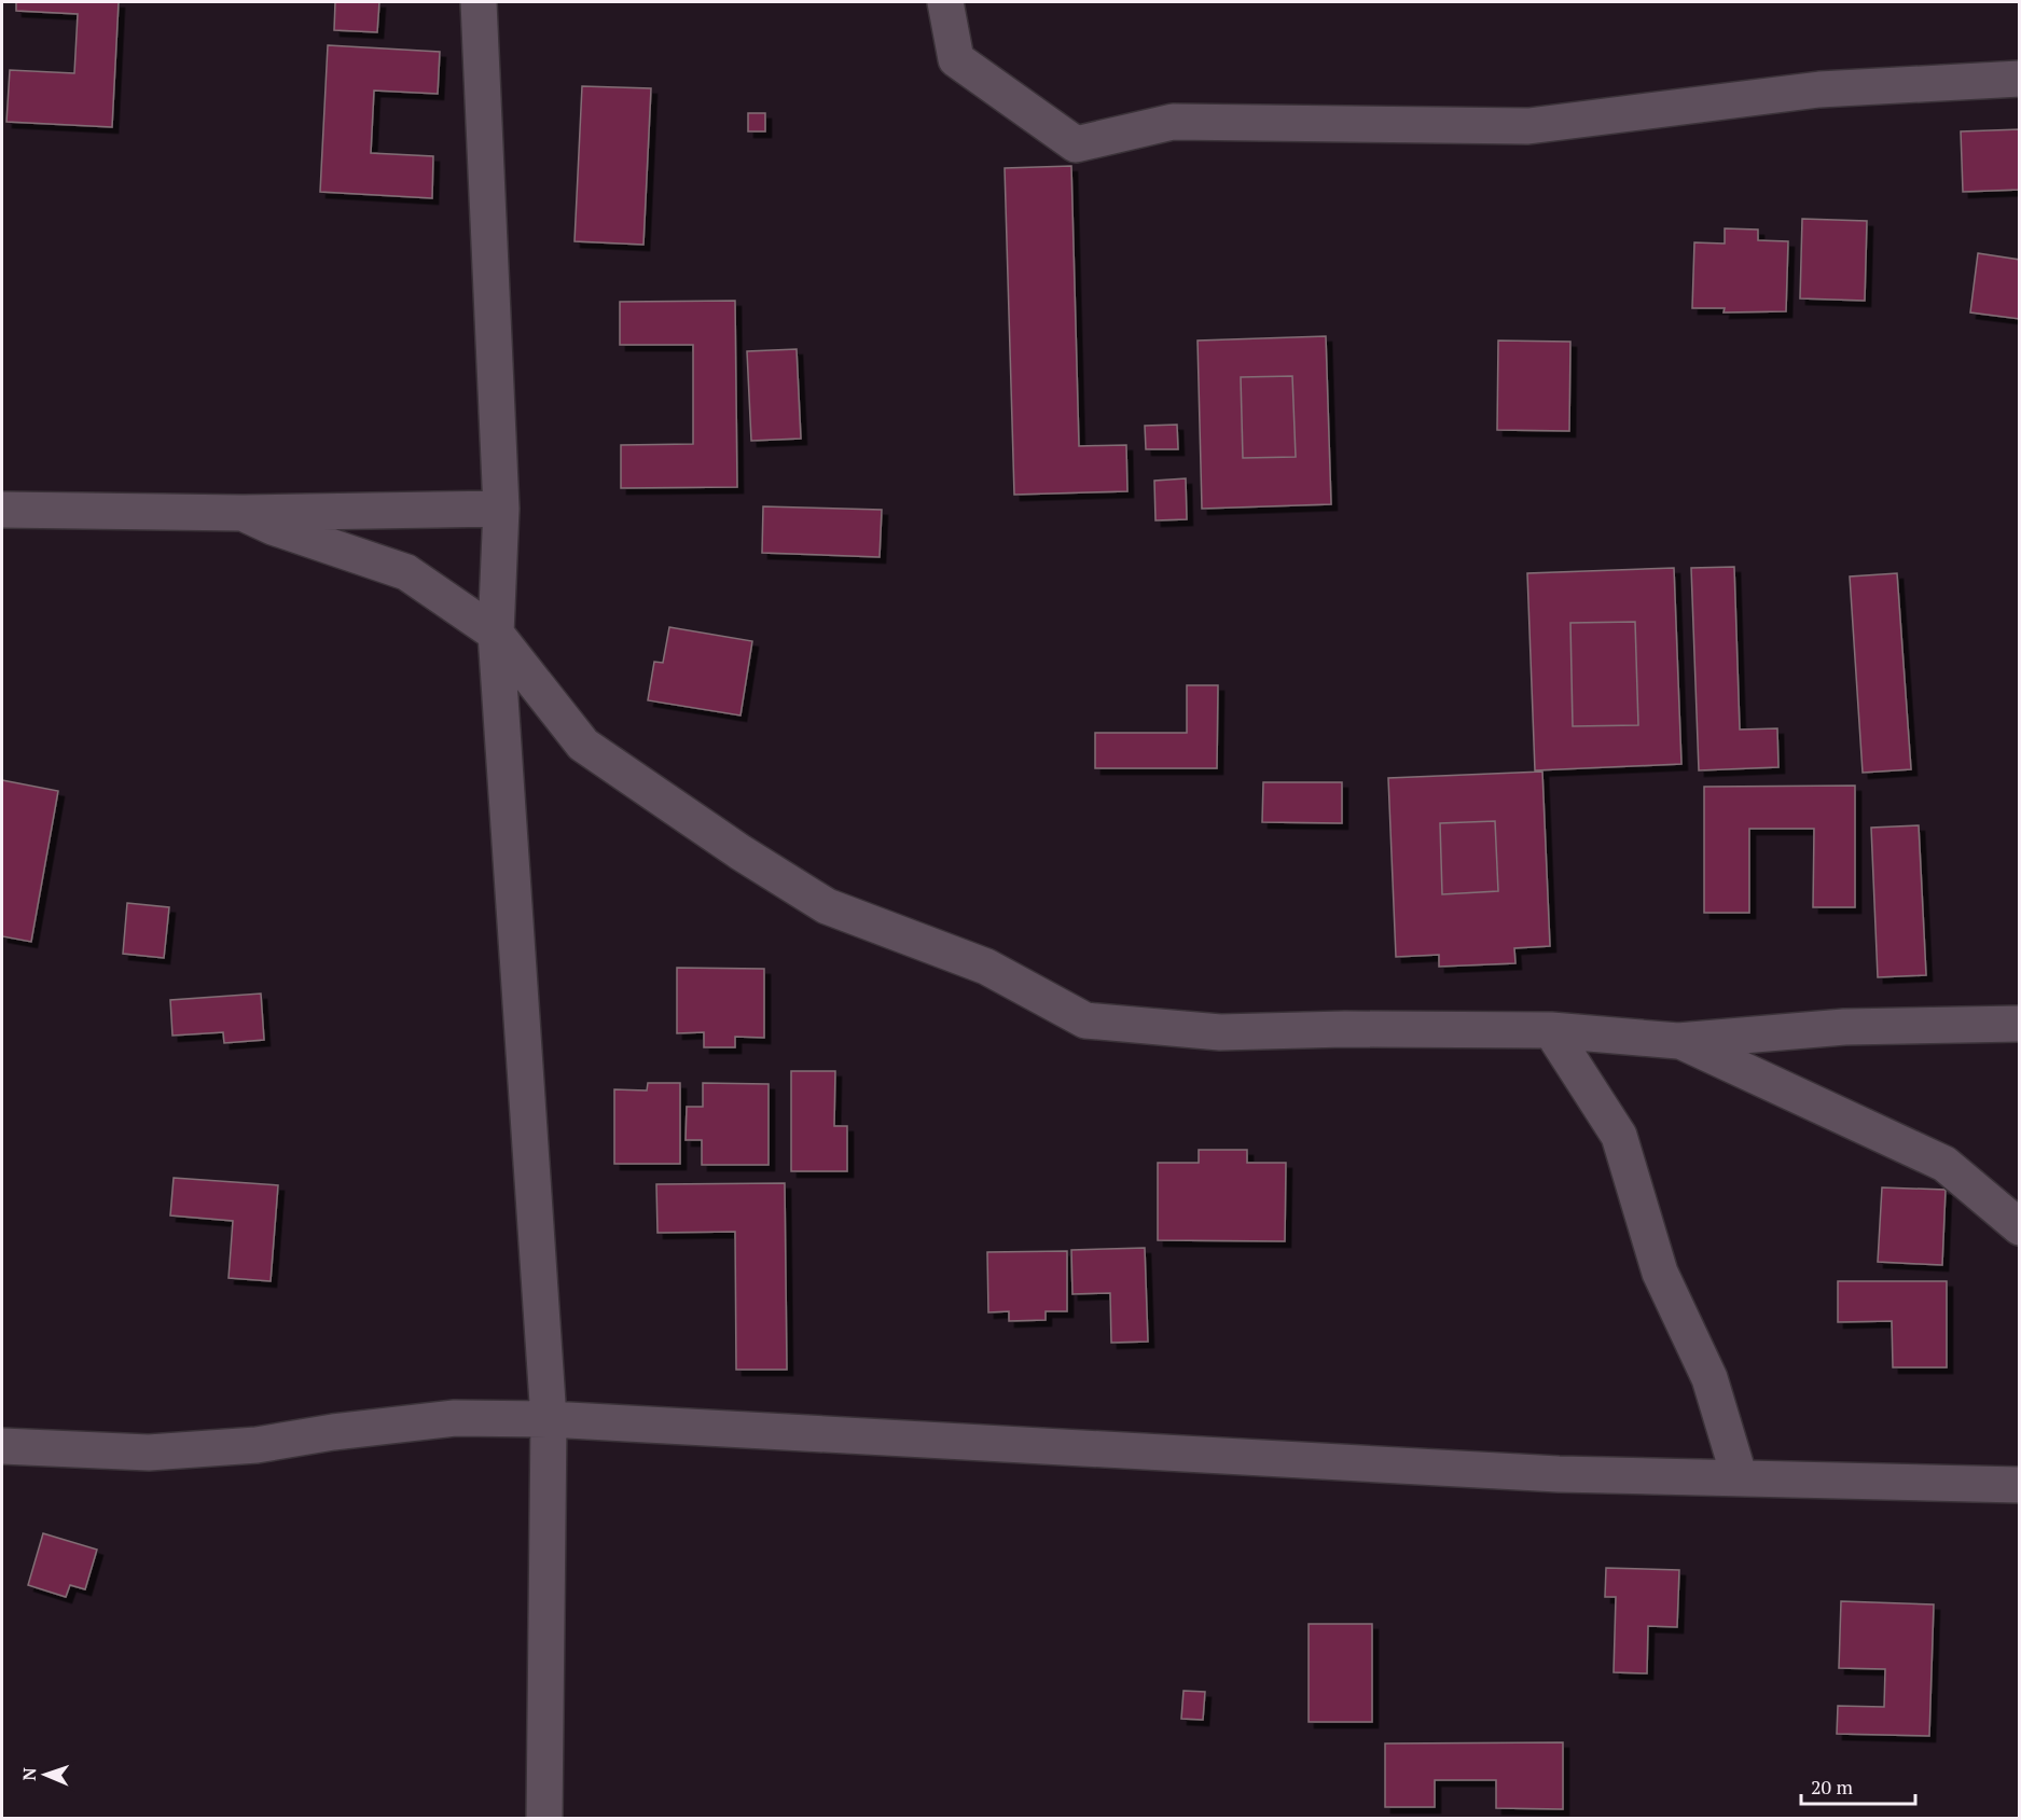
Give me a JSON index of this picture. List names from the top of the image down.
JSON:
{
  "scale_bar": "20 m",
  "north": "left"
}
